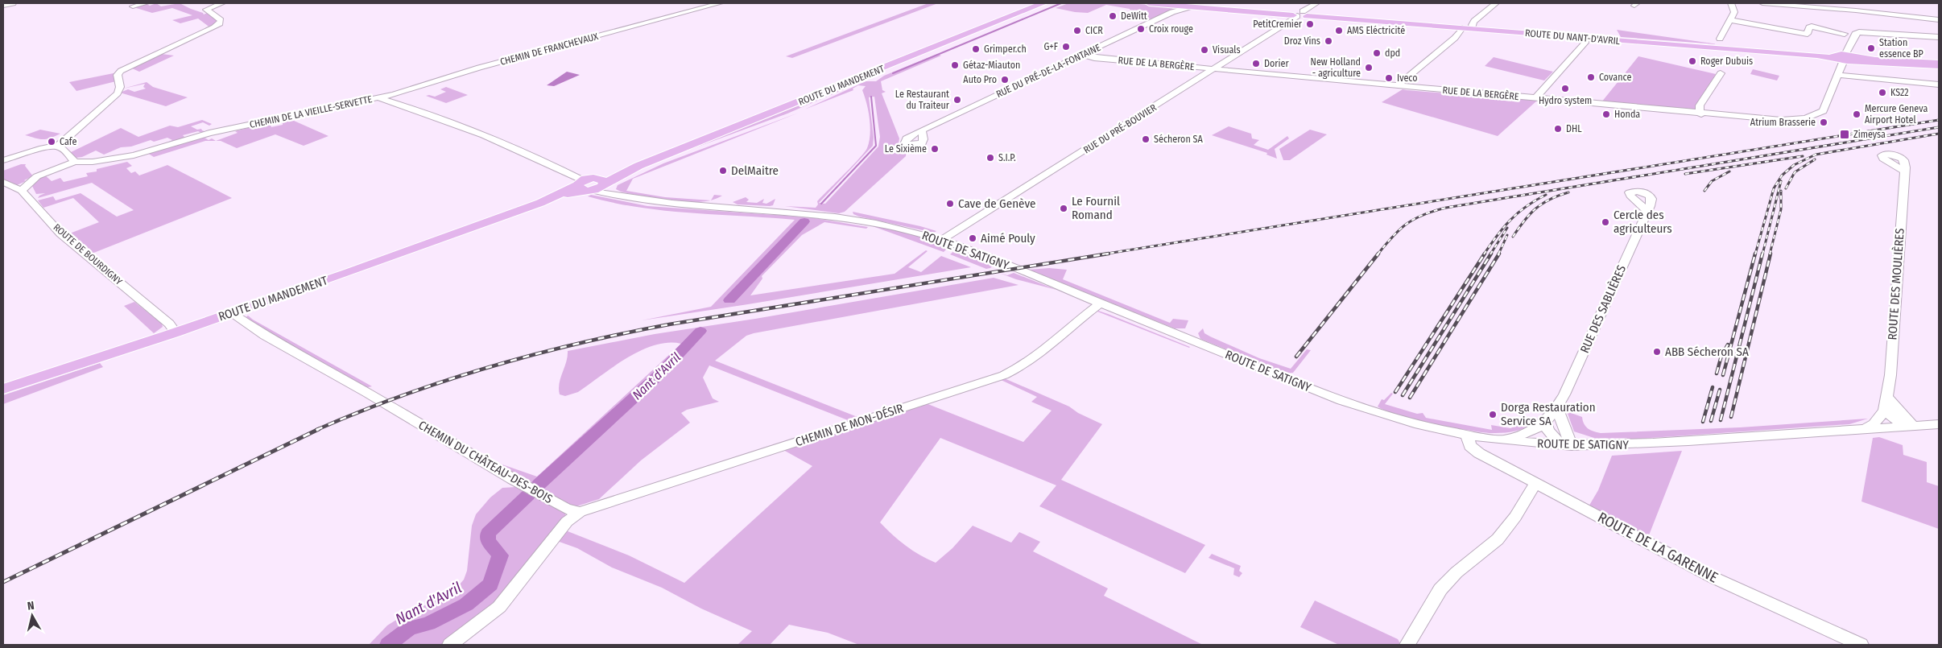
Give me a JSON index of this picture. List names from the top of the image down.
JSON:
{
  "streets": {
    "main road": ["ROUTE DU NANT-D'AVRIL", "ROUTE DU MANDEMENT"],
    "street": [
      "CHEMIN DE FRANCHEVAUX",
      "RUE DE LA BERGÈRE",
      "RUE DU PRÉ-DE-LA-FONTAINE",
      "CHEMIN DE LA VIEILLE-SERVETTE",
      "RUE DU PRÉ-BOUVIER",
      "ROUTE DE SATIGNY",
      "ROUTE DE BOURDIGNY",
      "ROUTE DES MOULIÈRES",
      "RUE DES SABLIÈRES",
      "CHEMIN DE MON-DÉSIR",
      "CHEMIN DU CHÂTEAU-DES-BOIS",
      "ROUTE DE LA GARENNE"
    ]
  },
  "crossings": [
    ["ROUTE DU NANT-D'AVRIL", "RUE DE LA BERGÈRE"],
    ["ROUTE DU NANT-D'AVRIL", "RUE DU PRÉ-DE-LA-FONTAINE"],
    ["ROUTE DU NANT-D'AVRIL", "RUE DU PRÉ-BOUVIER"],
    ["CHEMIN DE FRANCHEVAUX", "CHEMIN DE LA VIEILLE-SERVETTE"],
    ["RUE DE LA BERGÈRE", "RUE DU PRÉ-DE-LA-FONTAINE"],
    ["RUE DE LA BERGÈRE", "RUE DU PRÉ-BOUVIER"],
    ["ROUTE DU MANDEMENT", "CHEMIN DE LA VIEILLE-SERVETTE"],
    ["ROUTE DU MANDEMENT", "ROUTE DE SATIGNY"],
    ["ROUTE DU MANDEMENT", "ROUTE DE BOURDIGNY"],
    ["ROUTE DU MANDEMENT", "CHEMIN DU CHÂTEAU-DES-BOIS"],
    ["CHEMIN DE LA VIEILLE-SERVETTE", "ROUTE DE SATIGNY"],
    ["RUE DU PRÉ-BOUVIER", "ROUTE DE SATIGNY"],
    ["ROUTE DE SATIGNY", "RUE DES SABLIÈRES"],
    ["ROUTE DE SATIGNY", "CHEMIN DE MON-DÉSIR"],
    ["ROUTE DE SATIGNY", "ROUTE DE LA GARENNE"],
    ["CHEMIN DE MON-DÉSIR", "CHEMIN DU CHÂTEAU-DES-BOIS"]
  ],
  "water": ["Nant d'Avril"],
  "places": {
    "other": [
      "DeWitt",
      "PetitCremier",
      "Croix rouge",
      "CICR",
      "AMS Eléctricité",
      "Droz Vins",
      "G+F",
      "Station essence BP",
      "Grimper.ch",
      "Visuals",
      "dpd",
      "Roger Dubuis",
      "Dorier",
      "Gétaz-Miauton",
      "New Holland - agriculture",
      "Covance",
      "Iveco",
      "Auto Pro",
      "Hydro system",
      "KS22",
      "Le Restaurant du Traiteur",
      "Honda",
      "Mercure Geneva Airport Hotel",
      "Atrium Brasserie",
      "DHL",
      "Sécheron SA",
      "Cafe",
      "Le Sixième",
      "S.I.P.",
      "DelMaitre",
      "Cave de Genève",
      "Le Fournil Romand",
      "Cercle des agriculteurs",
      "Aimé Pouly",
      "ABB Sécheron SA",
      "Dorga Restauration Service SA"
    ],
    "transit": ["Zimeysa"]
  },
  "north": "top"
}
